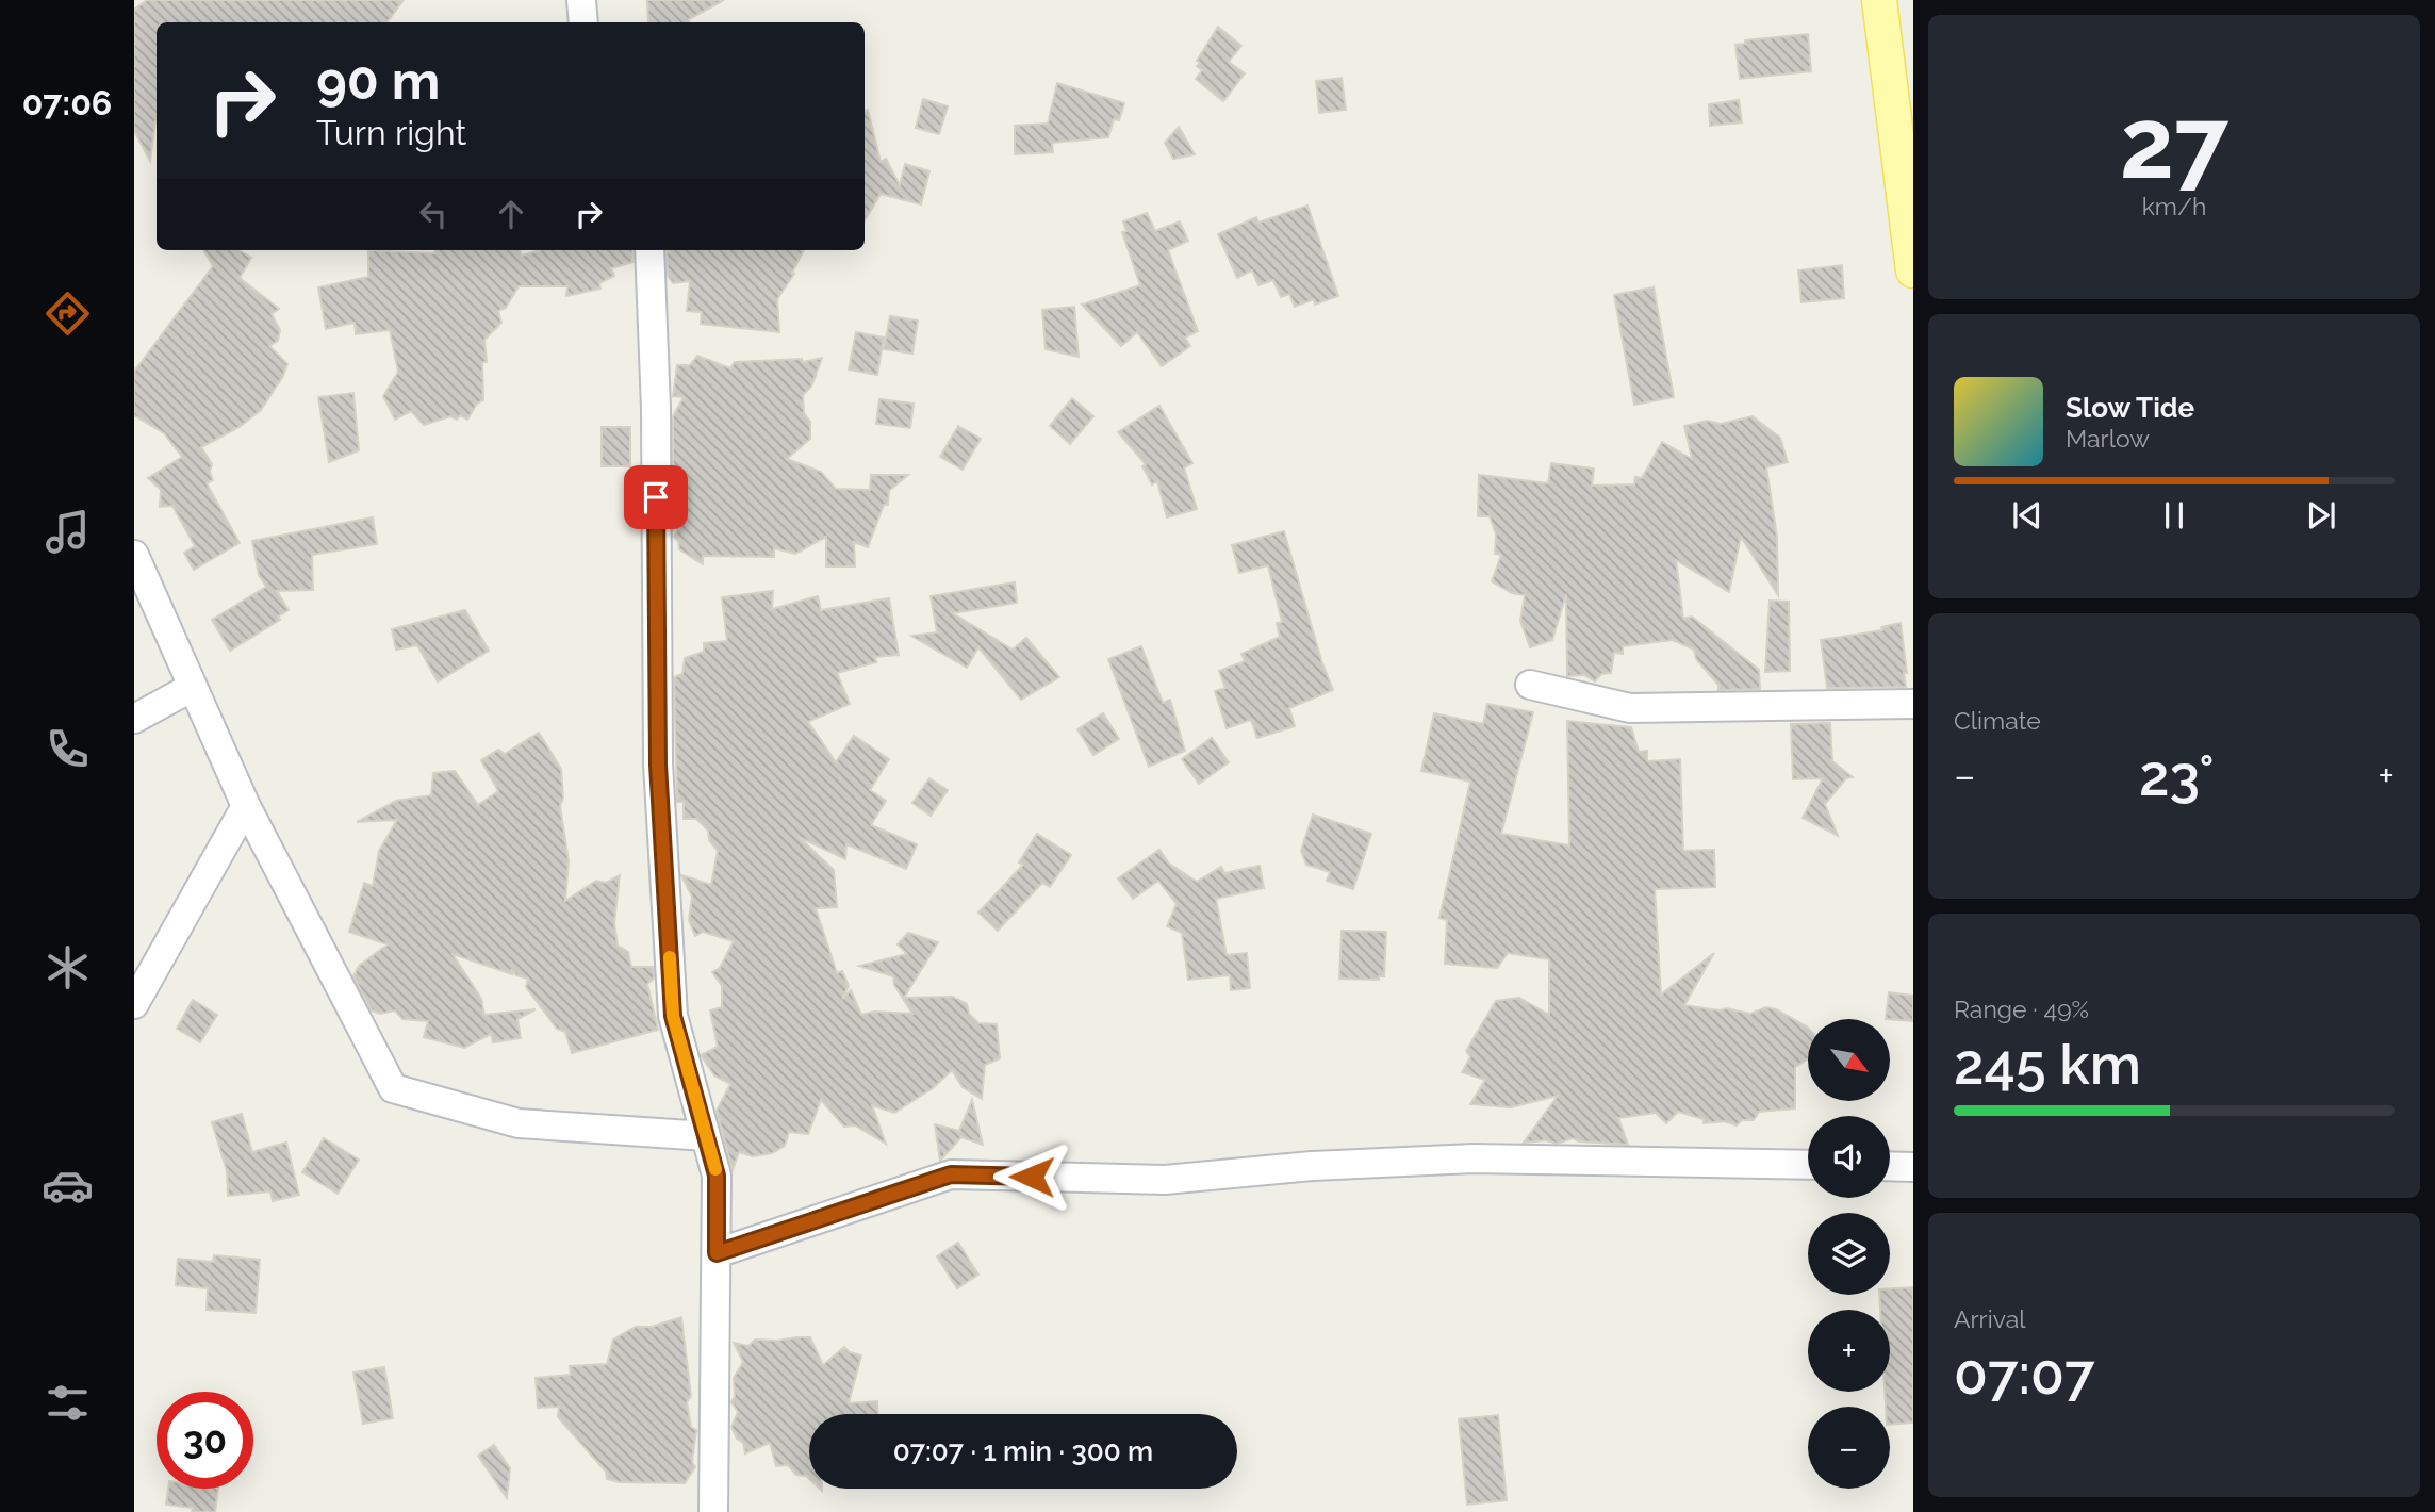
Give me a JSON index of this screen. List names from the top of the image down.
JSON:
{
  "north": "bottom right",
  "page": {
    "tabs": "07:06",
    "tile": [
      ["27", "km/h"],
      "Climate",
      ["Range · 49%", "245 km"],
      ["Arrival", "07:07"]
    ],
    "turn": ["90 m", "Turn right"],
    "song": ["Slow Tide", "Marlow"],
    "heat": ["−", "23°", "+"],
    "map_buttons": ["+", "−"],
    "limit": "30",
    "trip": "07:07 · 1 min · 300 m"
  }
}
